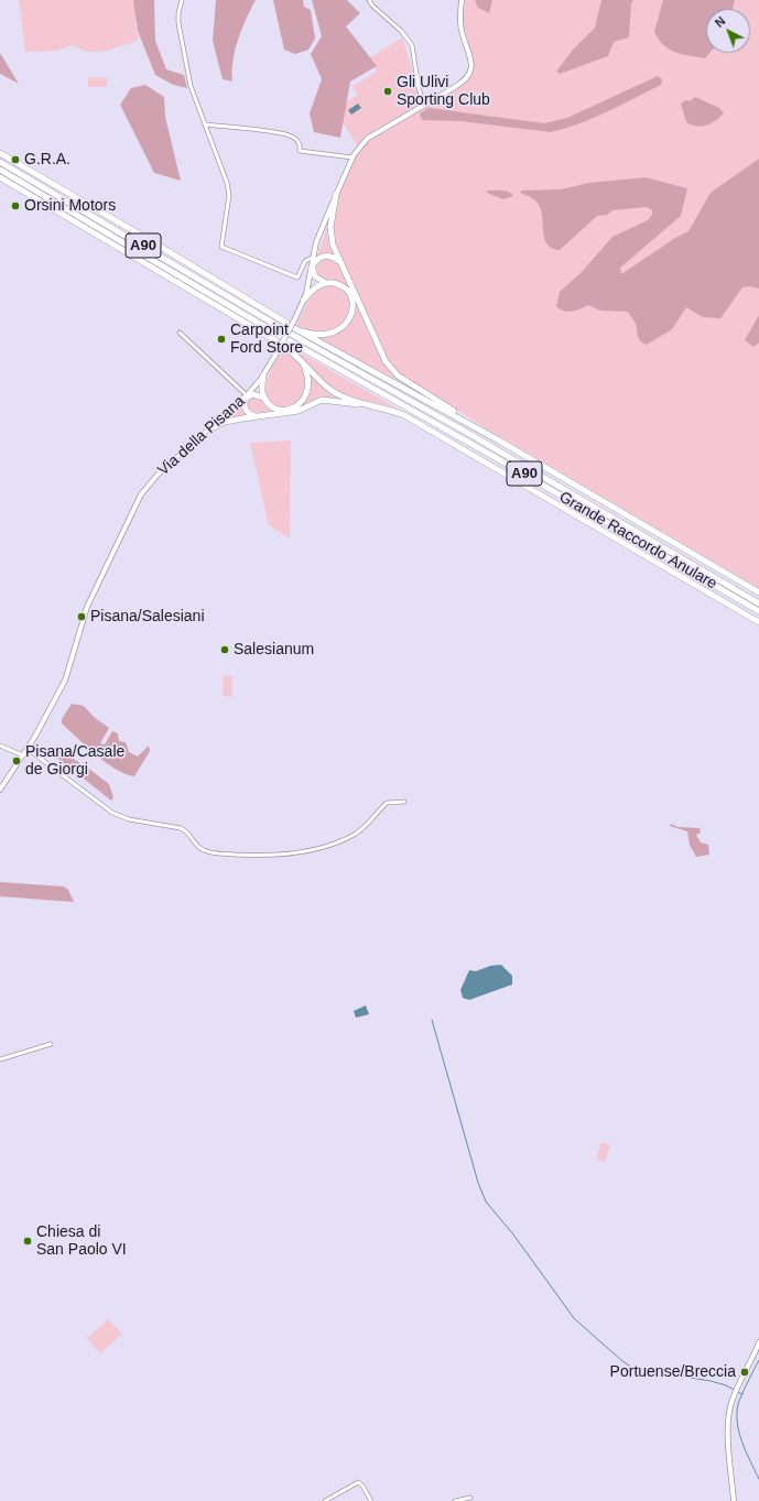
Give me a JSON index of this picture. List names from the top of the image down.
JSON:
{
  "streets": {
    "highway": ["A90", "Grande Raccordo Anulare"],
    "main road": ["Via della Pisana"]
  },
  "places": [
    "Gli Ulivi Sporting Club",
    "G.R.A.",
    "Orsini Motors",
    "Carpoint Ford Store",
    "Pisana/Salesiani",
    "Salesianum",
    "Pisana/Casale de Giorgi",
    "Chiesa di San Paolo VI",
    "Portuense/Breccia"
  ],
  "north": "top left"
}
